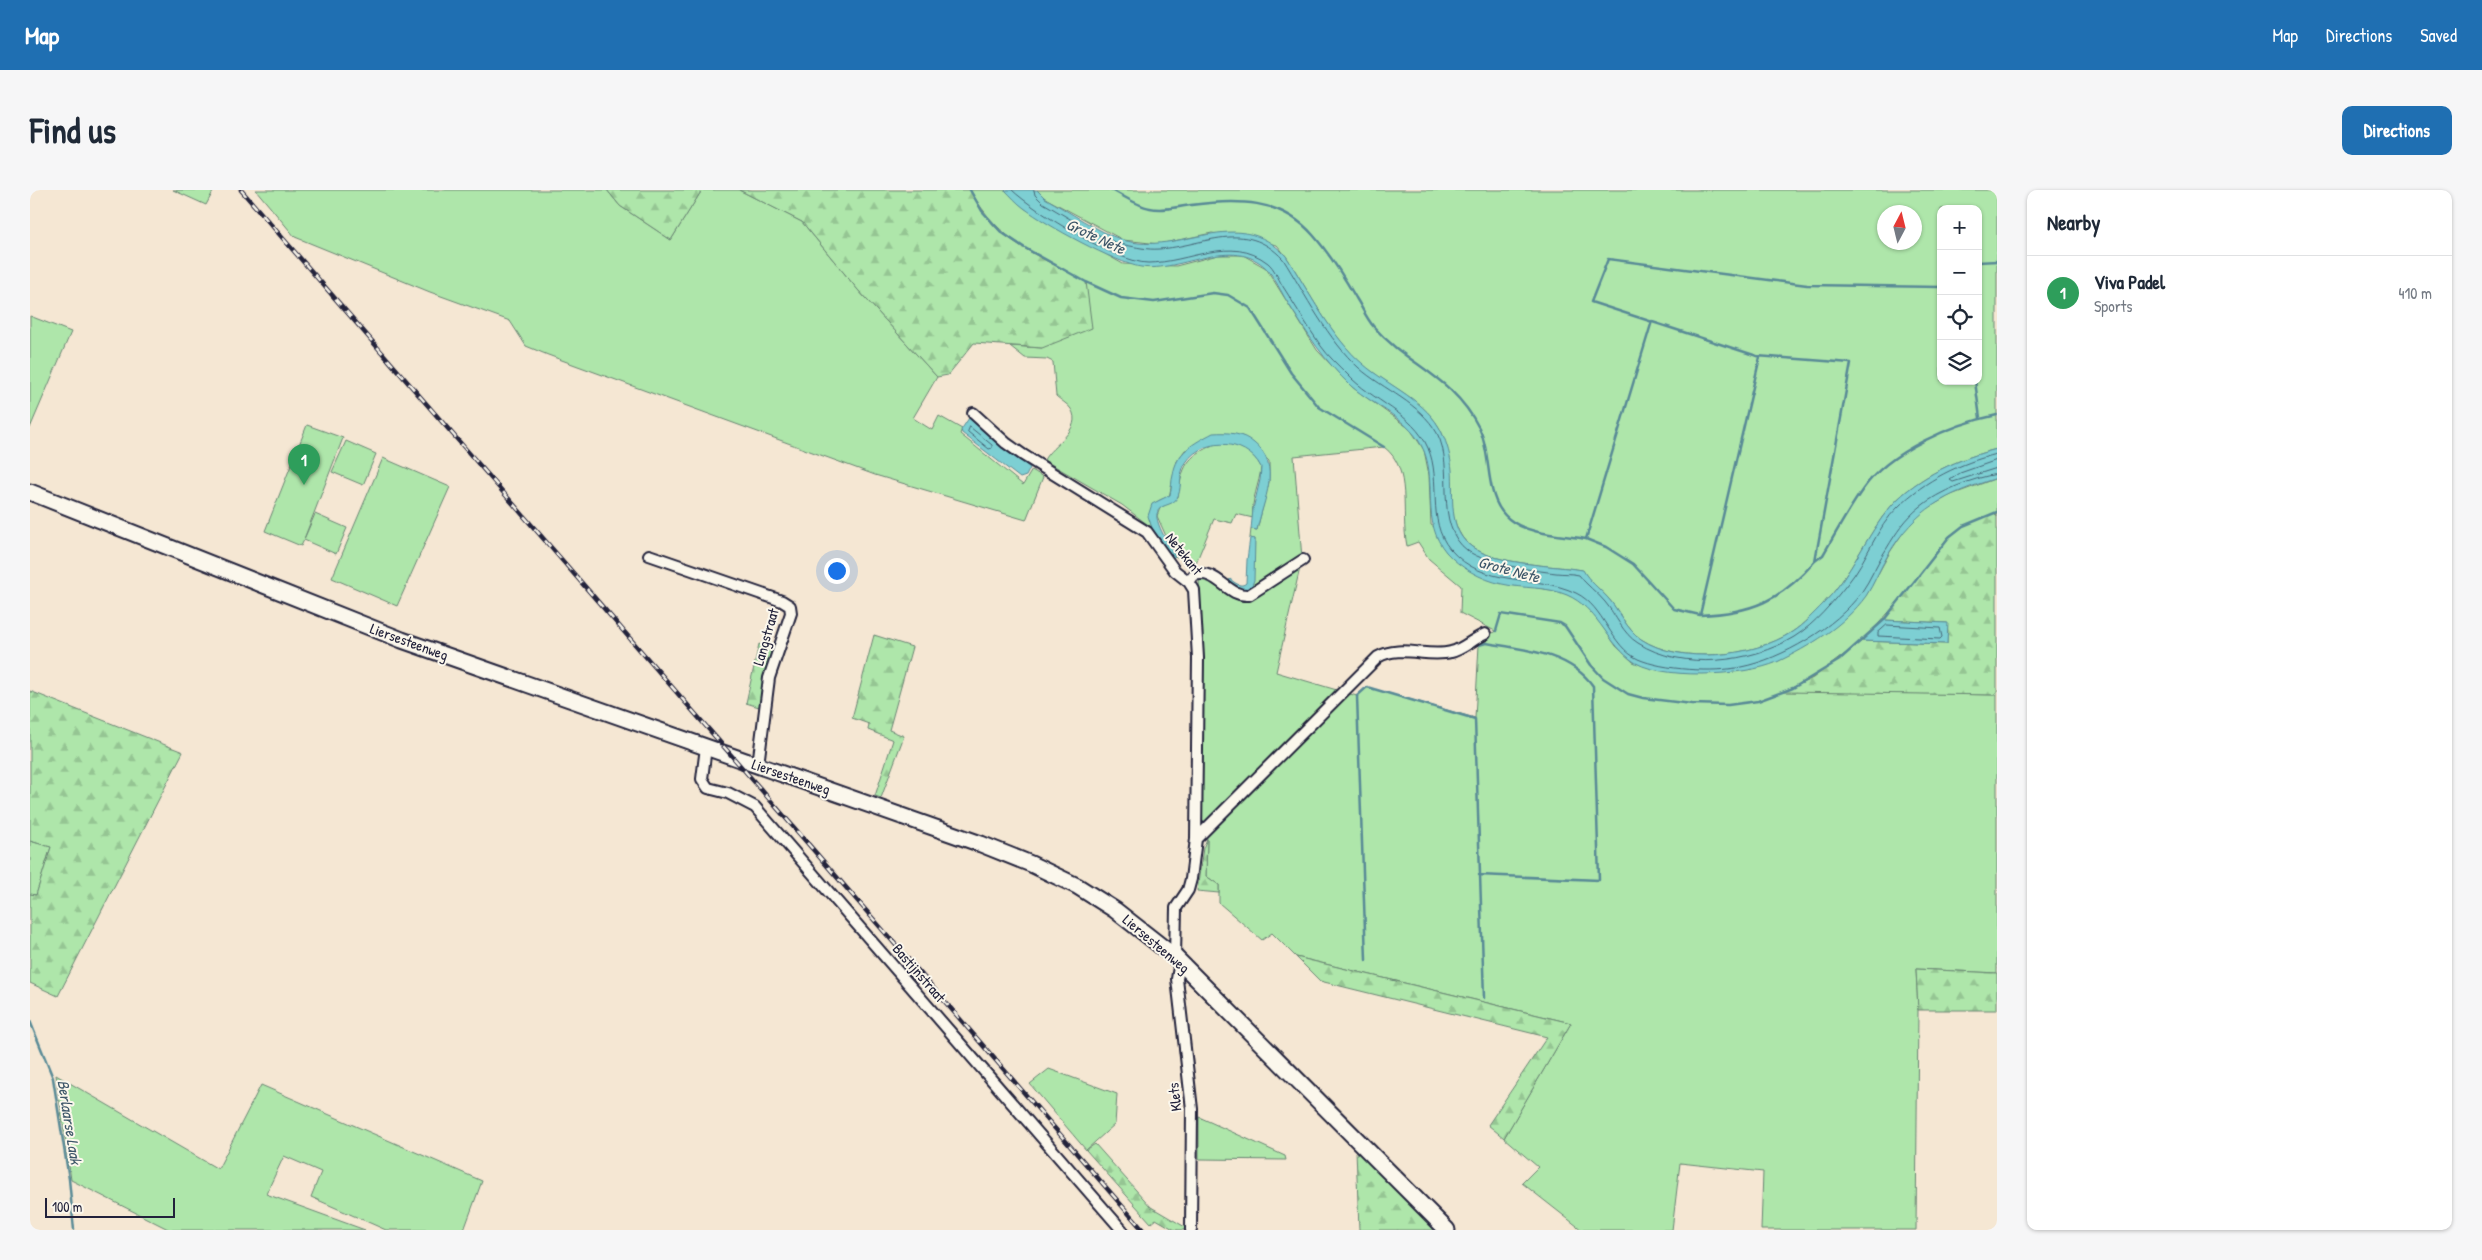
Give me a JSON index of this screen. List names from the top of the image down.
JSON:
{
  "streets": {
    "street": [
      "Netekant",
      "Langstraat",
      "Liersesteenweg",
      "Bastijnstraat",
      "Klets"
    ]
  },
  "crossings": [
    ["Netekant", "Liersesteenweg"],
    ["Netekant", "Klets"],
    ["Langstraat", "Liersesteenweg"],
    ["Liersesteenweg", "Bastijnstraat"],
    ["Liersesteenweg", "Klets"]
  ],
  "water": ["Grote Nete", "Berlaarse Laak"],
  "scale_bar": "100 m",
  "north": "top",
  "page": {
    "header": "Map",
    "nav": ["Map", "Directions", "Saved"],
    "buttons": "Directions",
    "title": "Find us",
    "heading": "Nearby",
    "map_buttons": ["+", "−"],
    "list": [
      {
        "mark": "1",
        "name": "Viva Padel",
        "note": "Sports",
        "value": "410 m"
      }
    ],
    "pins": "1",
    "scale": "100 m"
  }
}
